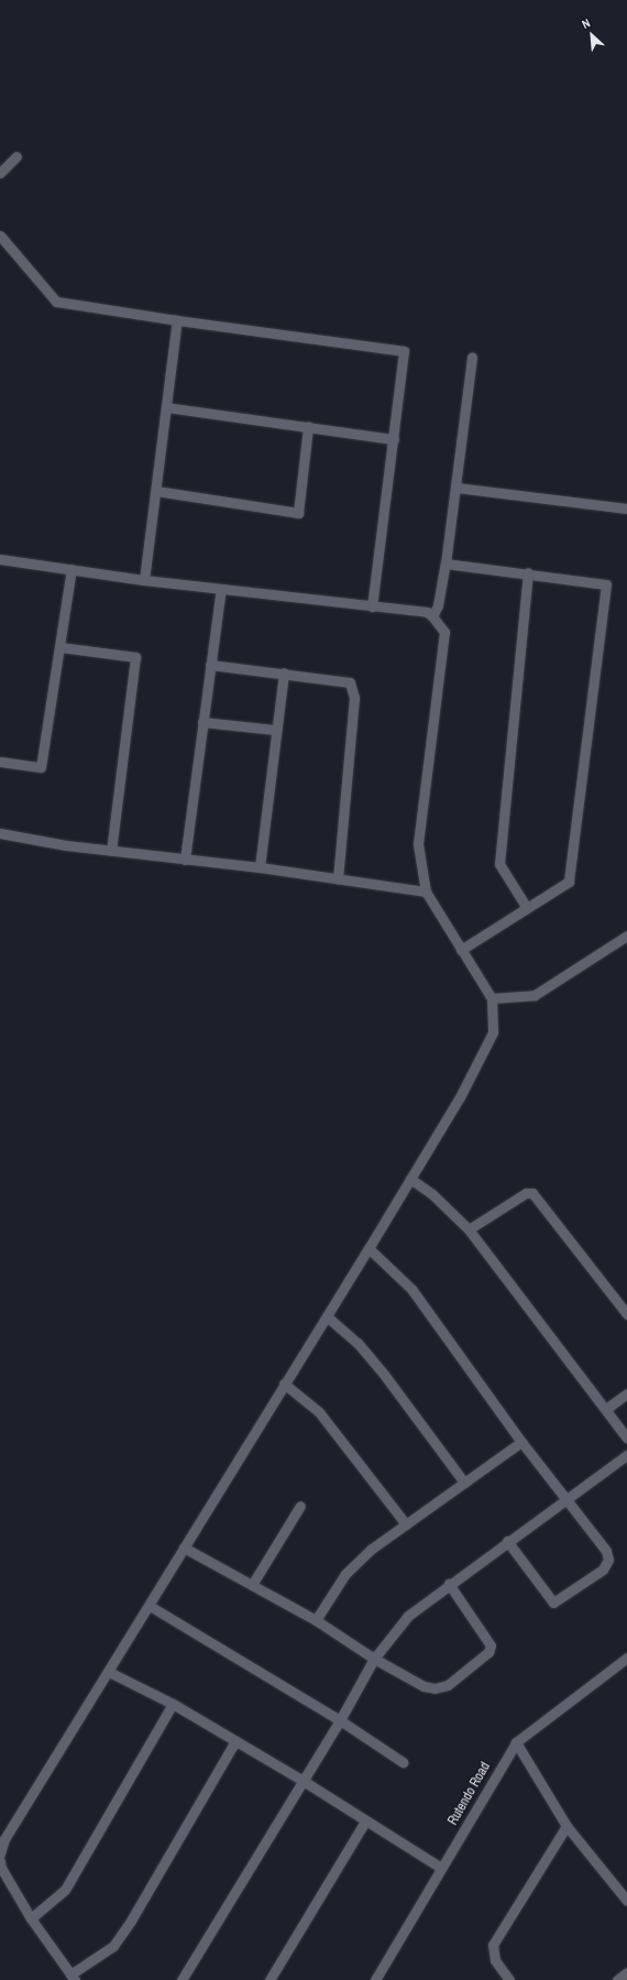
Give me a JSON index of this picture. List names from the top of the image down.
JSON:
{
  "streets": {
    "street": ["Rutendo Road"]
  },
  "north": "top left"
}
